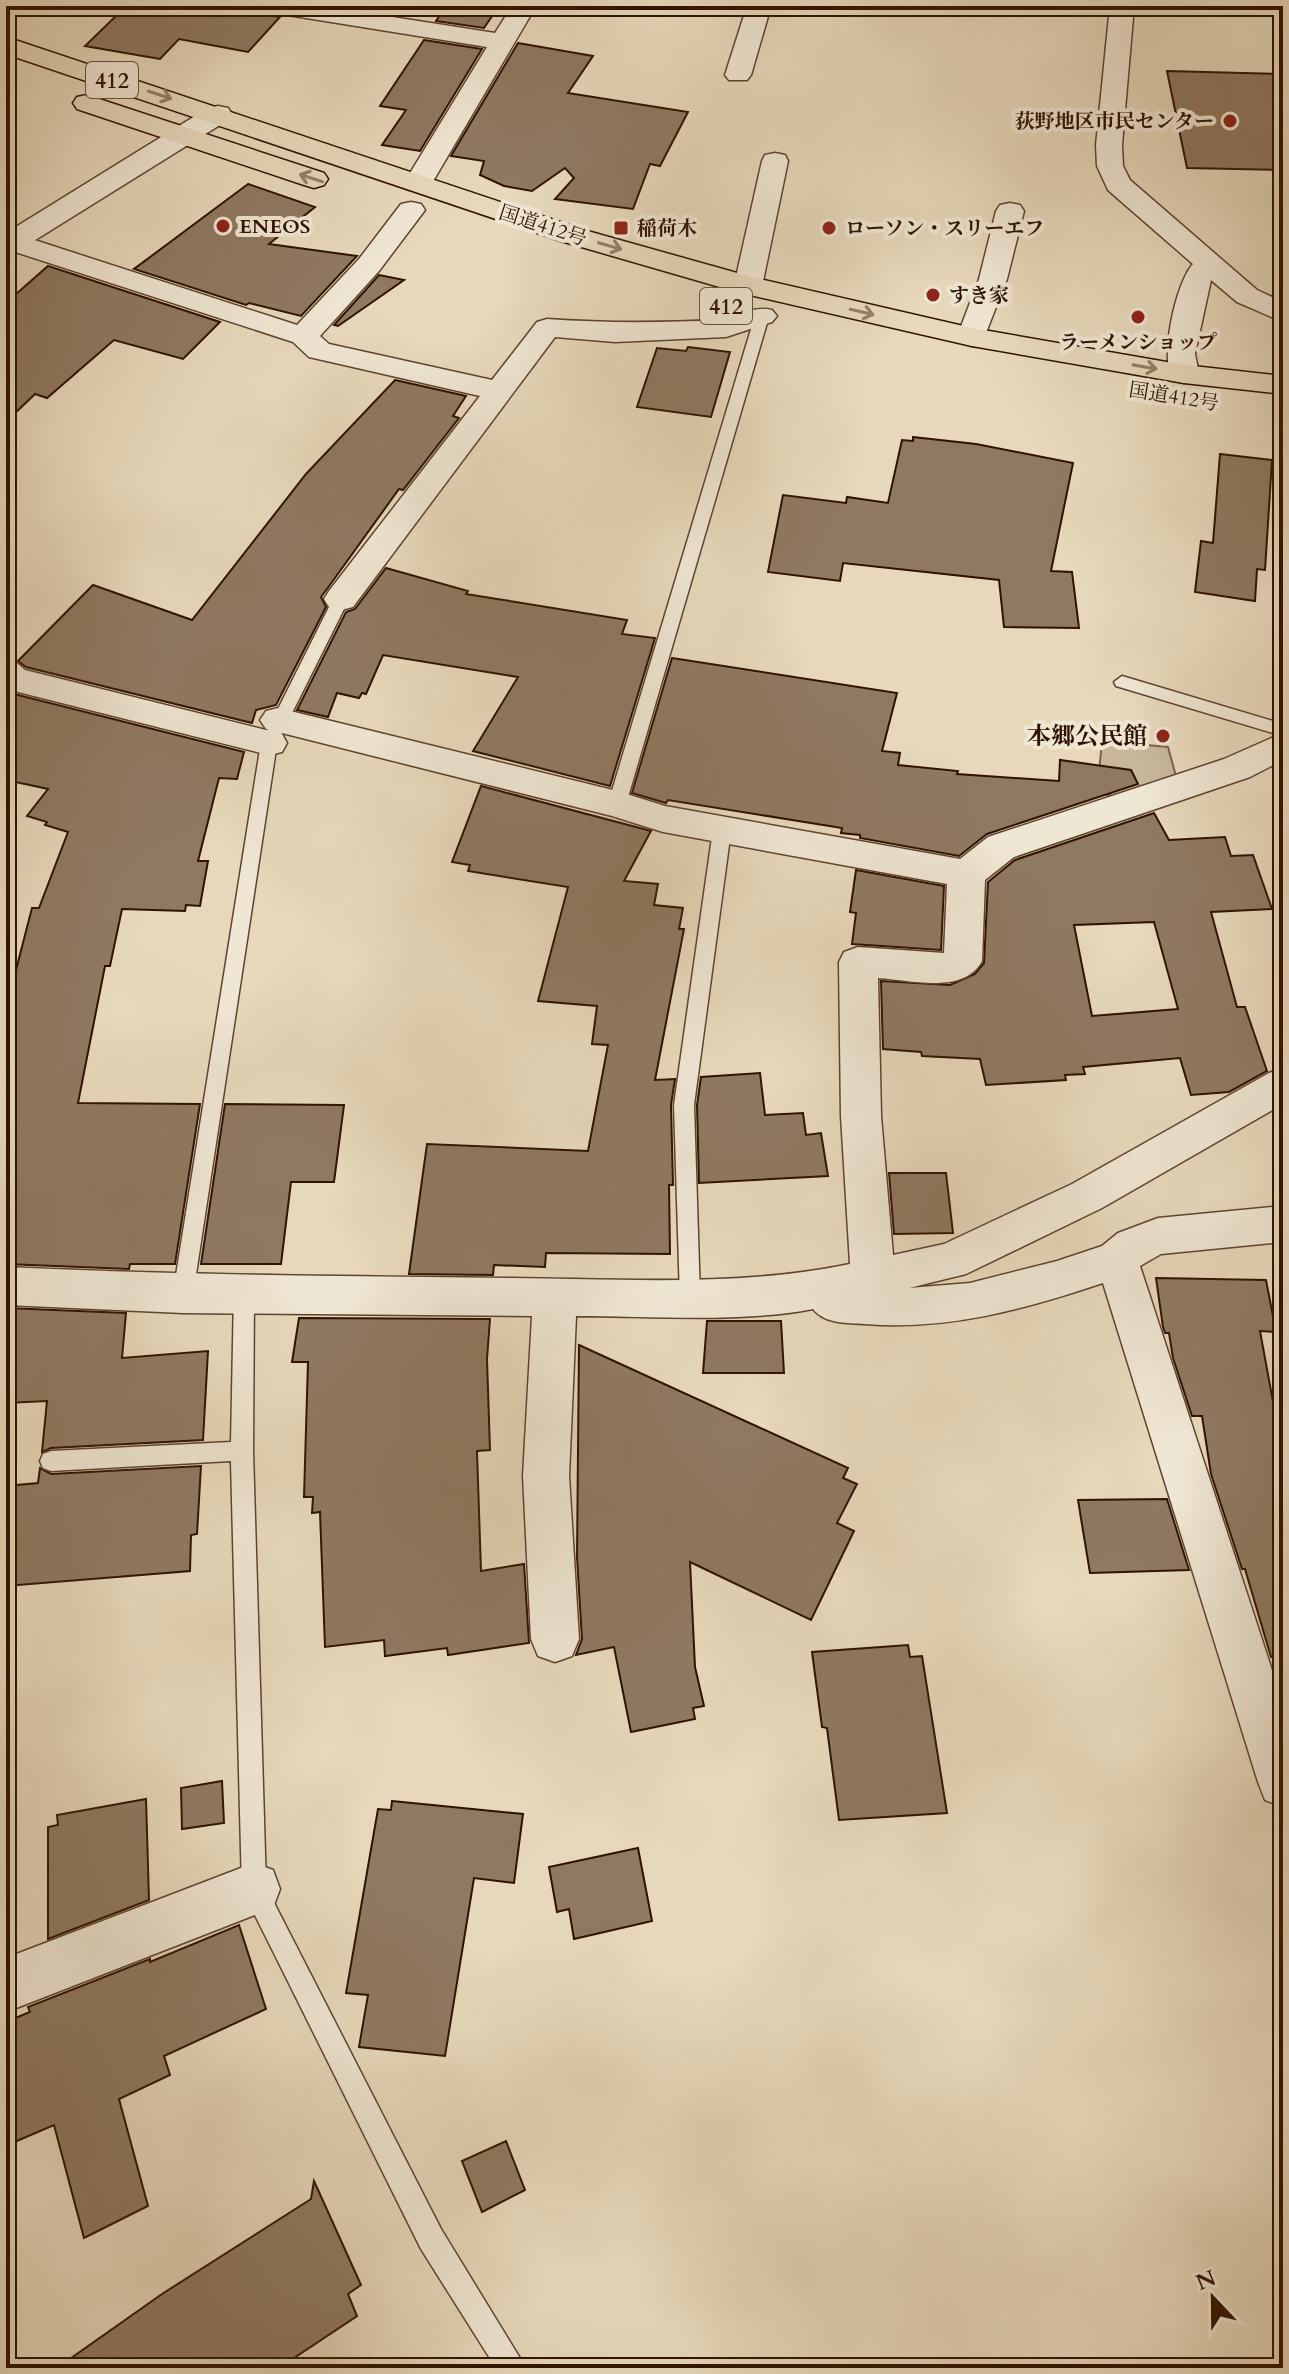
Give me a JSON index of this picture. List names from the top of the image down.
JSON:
{
  "streets": {
    "highway": ["412", "国道412号"]
  },
  "places": {
    "other": [
      "荻野地区市民センター",
      "ENEOS",
      "ローソン・スリーエフ",
      "すき家",
      "ラーメンショップ",
      "本郷公民館"
    ],
    "transit": ["稲荷木"]
  },
  "north": "top"
}
